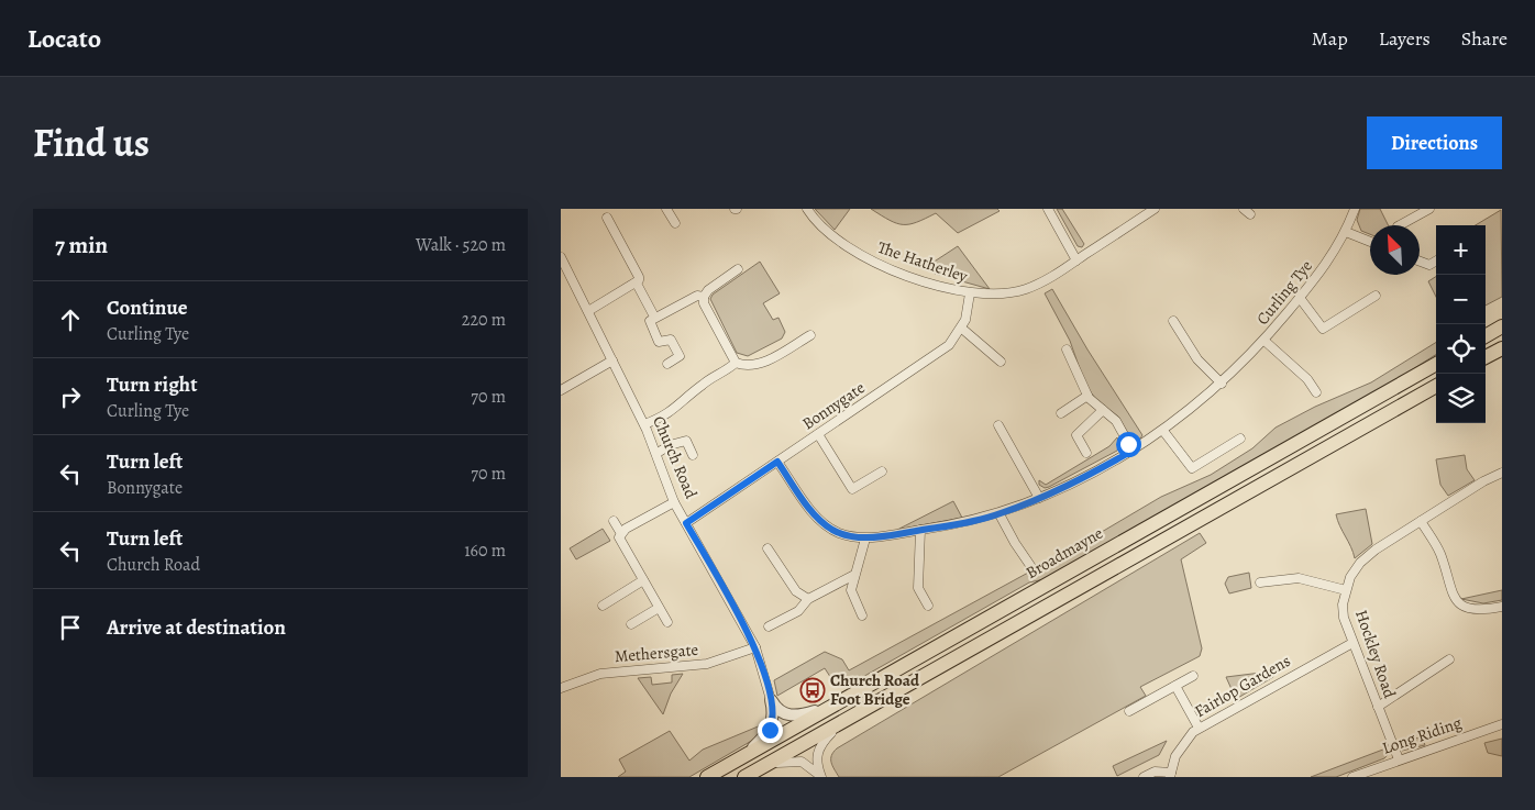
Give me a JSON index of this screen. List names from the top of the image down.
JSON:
{
  "streets": {
    "main road": ["Broadmayne"],
    "street": [
      "The Hatherley",
      "Curling Tye",
      "Bonnygate",
      "Church Road",
      "Methersgate",
      "Hockley Road",
      "Fairlop Gardens",
      "Long Riding"
    ]
  },
  "crossings": [
    ["The Hatherley", "Bonnygate"],
    ["Curling Tye", "Bonnygate"],
    ["Bonnygate", "Church Road"],
    ["Church Road", "Broadmayne"],
    ["Church Road", "Methersgate"],
    ["Hockley Road", "Fairlop Gardens"],
    ["Hockley Road", "Long Riding"]
  ],
  "places": {
    "bus stop": ["Church Road Foot Bridge"]
  },
  "north": "top left",
  "page": {
    "header": "Locato",
    "nav": ["Map", "Layers", "Share"],
    "title": "Find us",
    "buttons": "Directions",
    "heading": ["7 min", "Walk · 520 m"],
    "map_buttons": ["+", "−"],
    "list": [
      ["Continue", "Curling Tye", "220 m"],
      ["Turn right", "Curling Tye", "70 m"],
      ["Turn left", "Bonnygate", "70 m"],
      ["Turn left", "Church Road", "160 m"],
      "Arrive at destination"
    ]
  }
}
